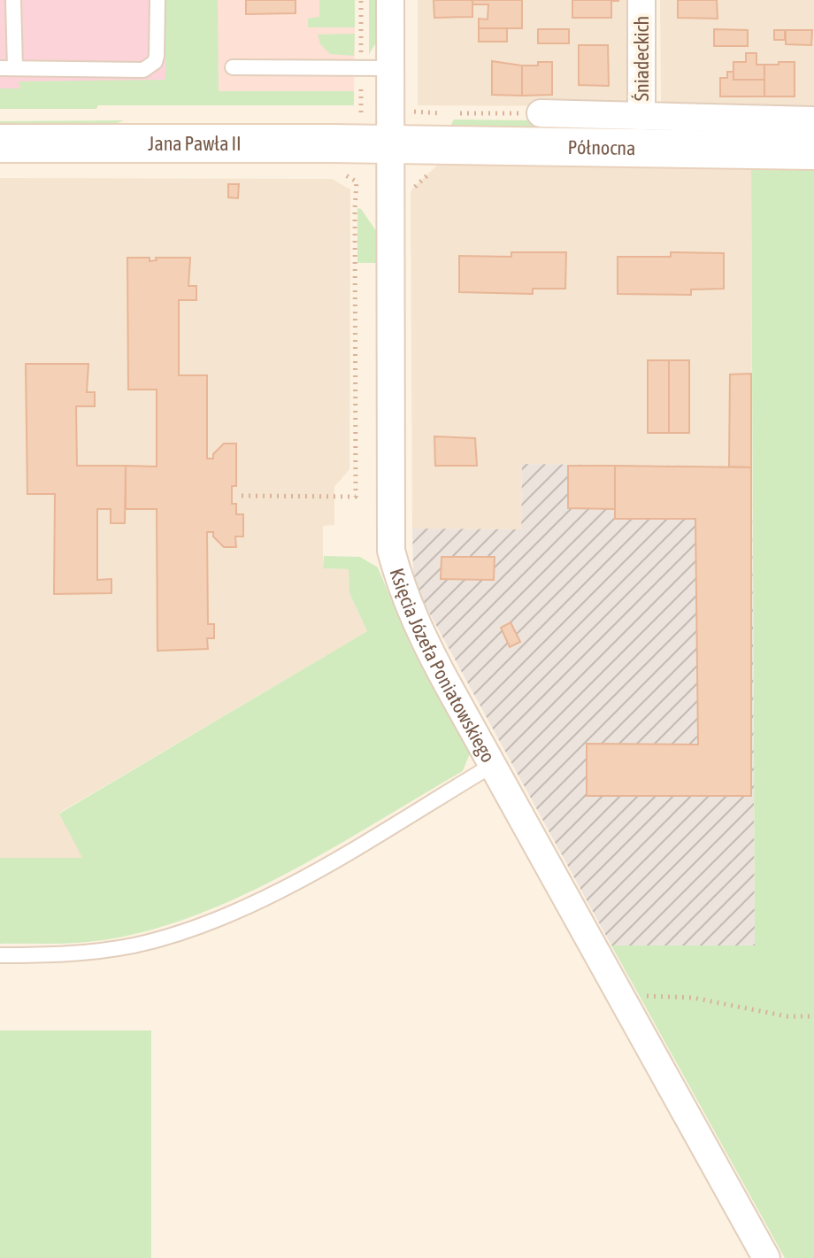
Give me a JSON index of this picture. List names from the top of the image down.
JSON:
{
  "streets": {
    "main road": ["Jana Pawła II", "Północna"],
    "street": ["Śniadeckich", "Księcia Józefa Poniatowskiego"]
  },
  "crossings": [
    ["Śniadeckich", "Północna"],
    ["Jana Pawła II", "Północna"],
    ["Jana Pawła II", "Księcia Józefa Poniatowskiego"],
    ["Północna", "Księcia Józefa Poniatowskiego"]
  ]
}
